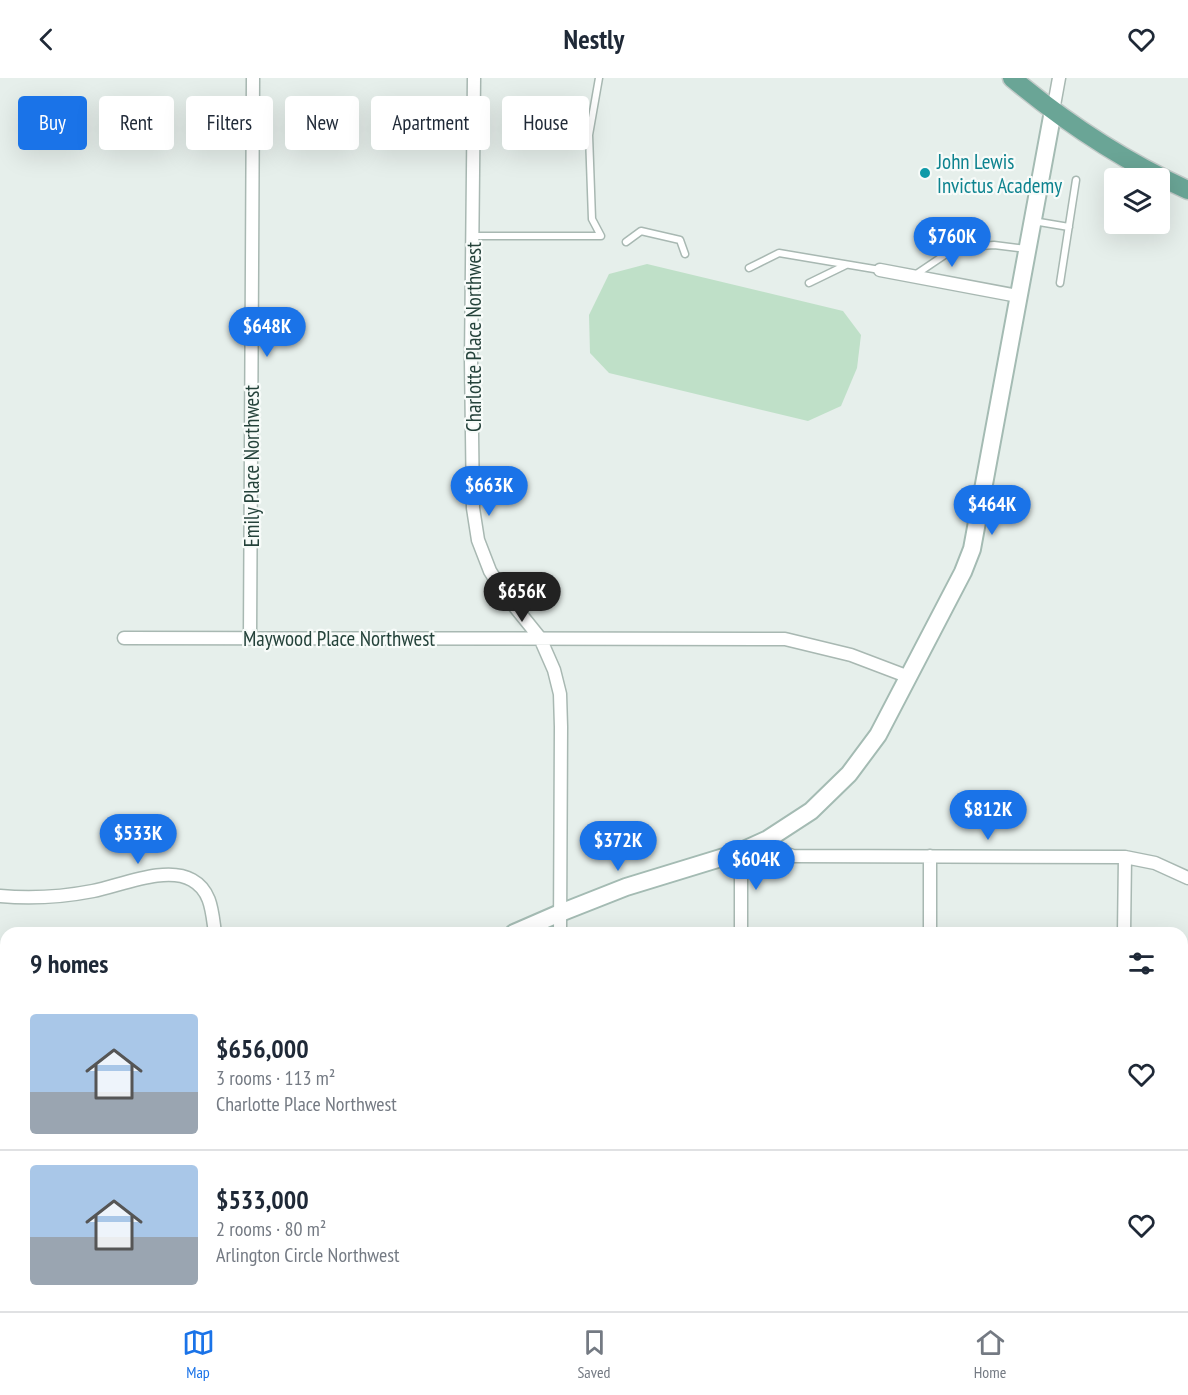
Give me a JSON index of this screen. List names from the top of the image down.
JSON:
{
  "streets": {
    "street": ["Charlotte Place Northwest", "Emily Place Northwest", "Maywood Place Northwest"]
  },
  "crossings": [
    ["Charlotte Place Northwest", "Maywood Place Northwest"],
    ["Emily Place Northwest", "Maywood Place Northwest"]
  ],
  "places": ["John Lewis Invictus Academy"],
  "page": {
    "header": "Nestly",
    "chip": [
      "Buy",
      "Rent",
      "Filters",
      "New",
      "Apartment",
      "House"
    ],
    "price": [
      "$760K",
      "$648K",
      "$663K",
      "$464K",
      "$656K",
      "$812K",
      "$533K",
      "$372K",
      "$604K"
    ],
    "heading": "9 homes",
    "list": [
      {
        "name": "$656,000",
        "note": "3 rooms · 113 m² · Charlotte Place Northwest"
      },
      {
        "name": "$533,000",
        "note": "2 rooms · 80 m² · Arlington Circle Northwest"
      }
    ],
    "tabs": ["Map", "Saved", "Home"]
  }
}
